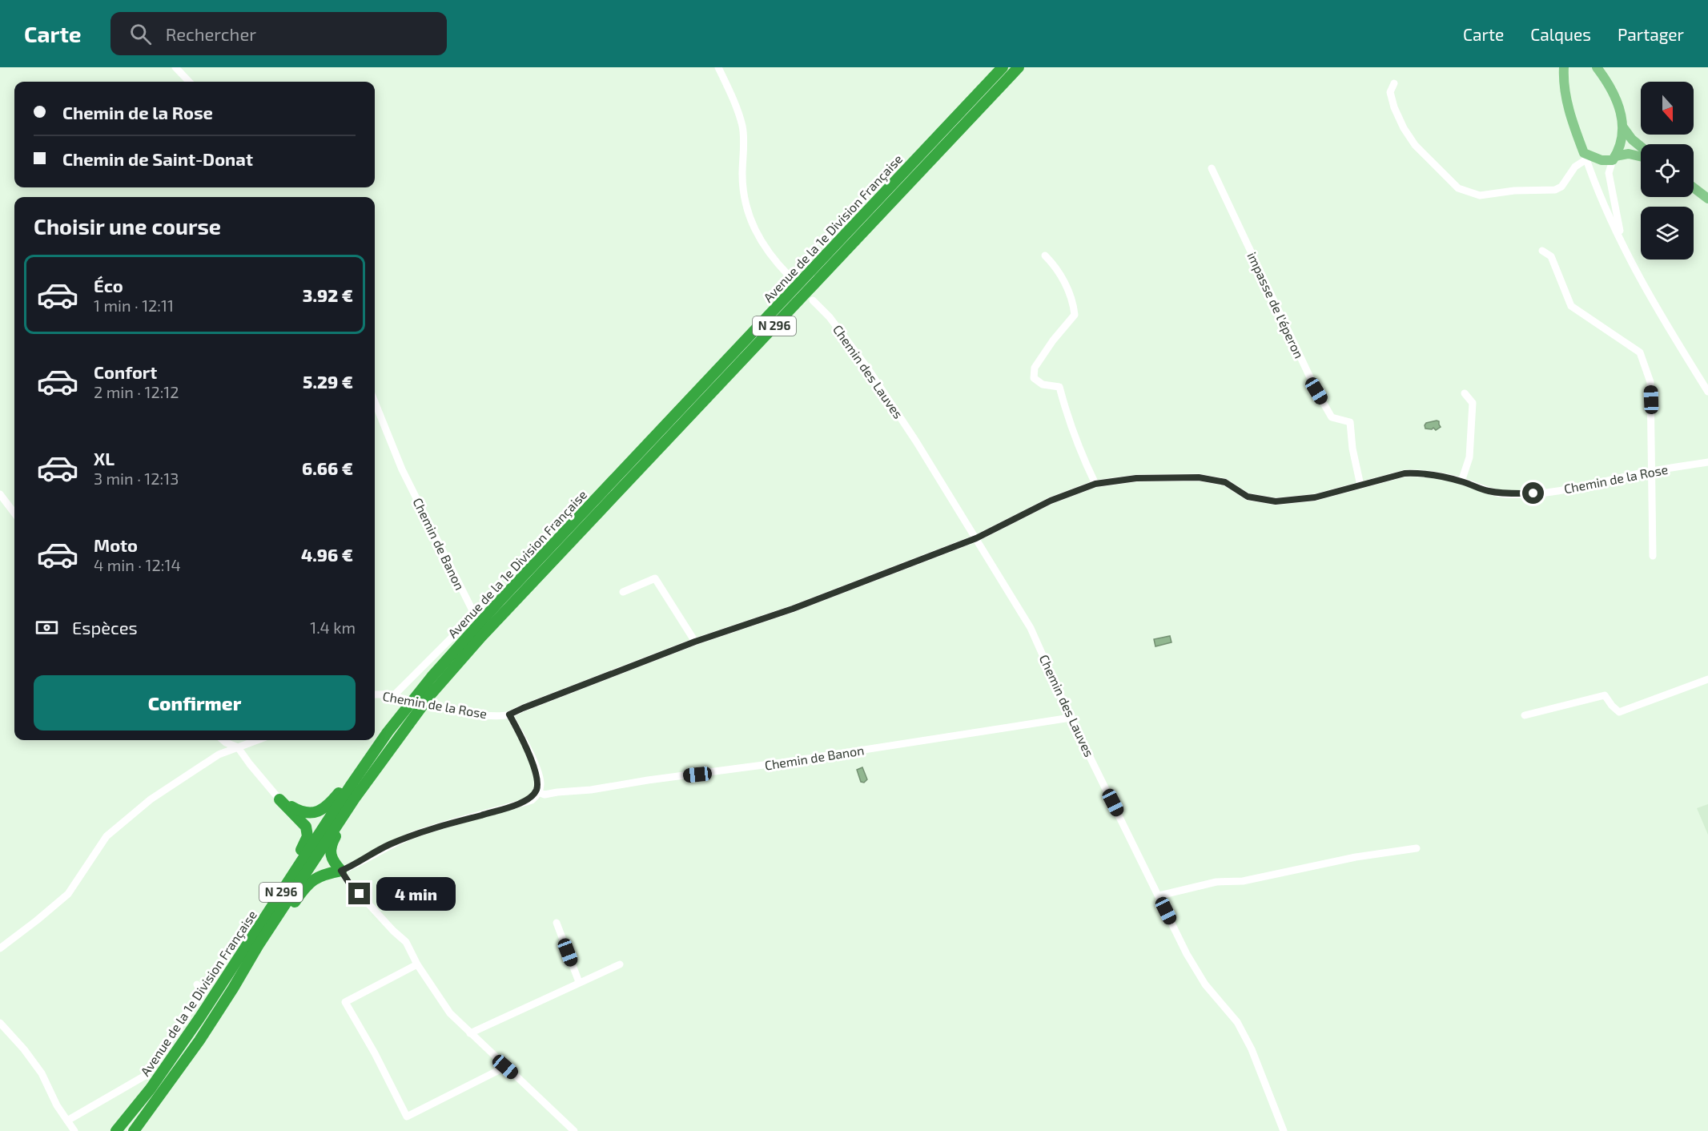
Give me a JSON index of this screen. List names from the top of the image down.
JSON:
{
  "streets": {
    "highway": ["Avenue de la 1e Division Française", "N 296"],
    "street": [
      "impasse de l'éperon",
      "Chemin des Lauves",
      "Chemin de la Rose",
      "Chemin de Banon"
    ]
  },
  "crossings": [
    ["impasse de l'éperon", "Chemin de la Rose"],
    ["Chemin des Lauves", "Chemin de la Rose"],
    ["Chemin des Lauves", "Chemin de Banon"],
    ["Chemin de la Rose", "Chemin de Banon"]
  ],
  "north": "bottom",
  "page": {
    "header": "Carte",
    "search": "Rechercher",
    "nav": ["Carte", "Calques", "Partager"],
    "banner": ["Chemin de la Rose", "Chemin de Saint-Donat"],
    "heading": "Choisir une course",
    "list": [
      {
        "name": "Éco",
        "note": "1 min · 12:11",
        "value": "3.92 €"
      },
      {
        "name": "Confort",
        "note": "2 min · 12:12",
        "value": "5.29 €"
      },
      {
        "name": "XL",
        "note": "3 min · 12:13",
        "value": "6.66 €"
      },
      {
        "name": "Moto",
        "note": "4 min · 12:14",
        "value": "4.96 €"
      }
    ],
    "pay": ["Espèces", "1.4 km"],
    "buttons": "Confirmer",
    "bubble": "4 min"
  }
}
